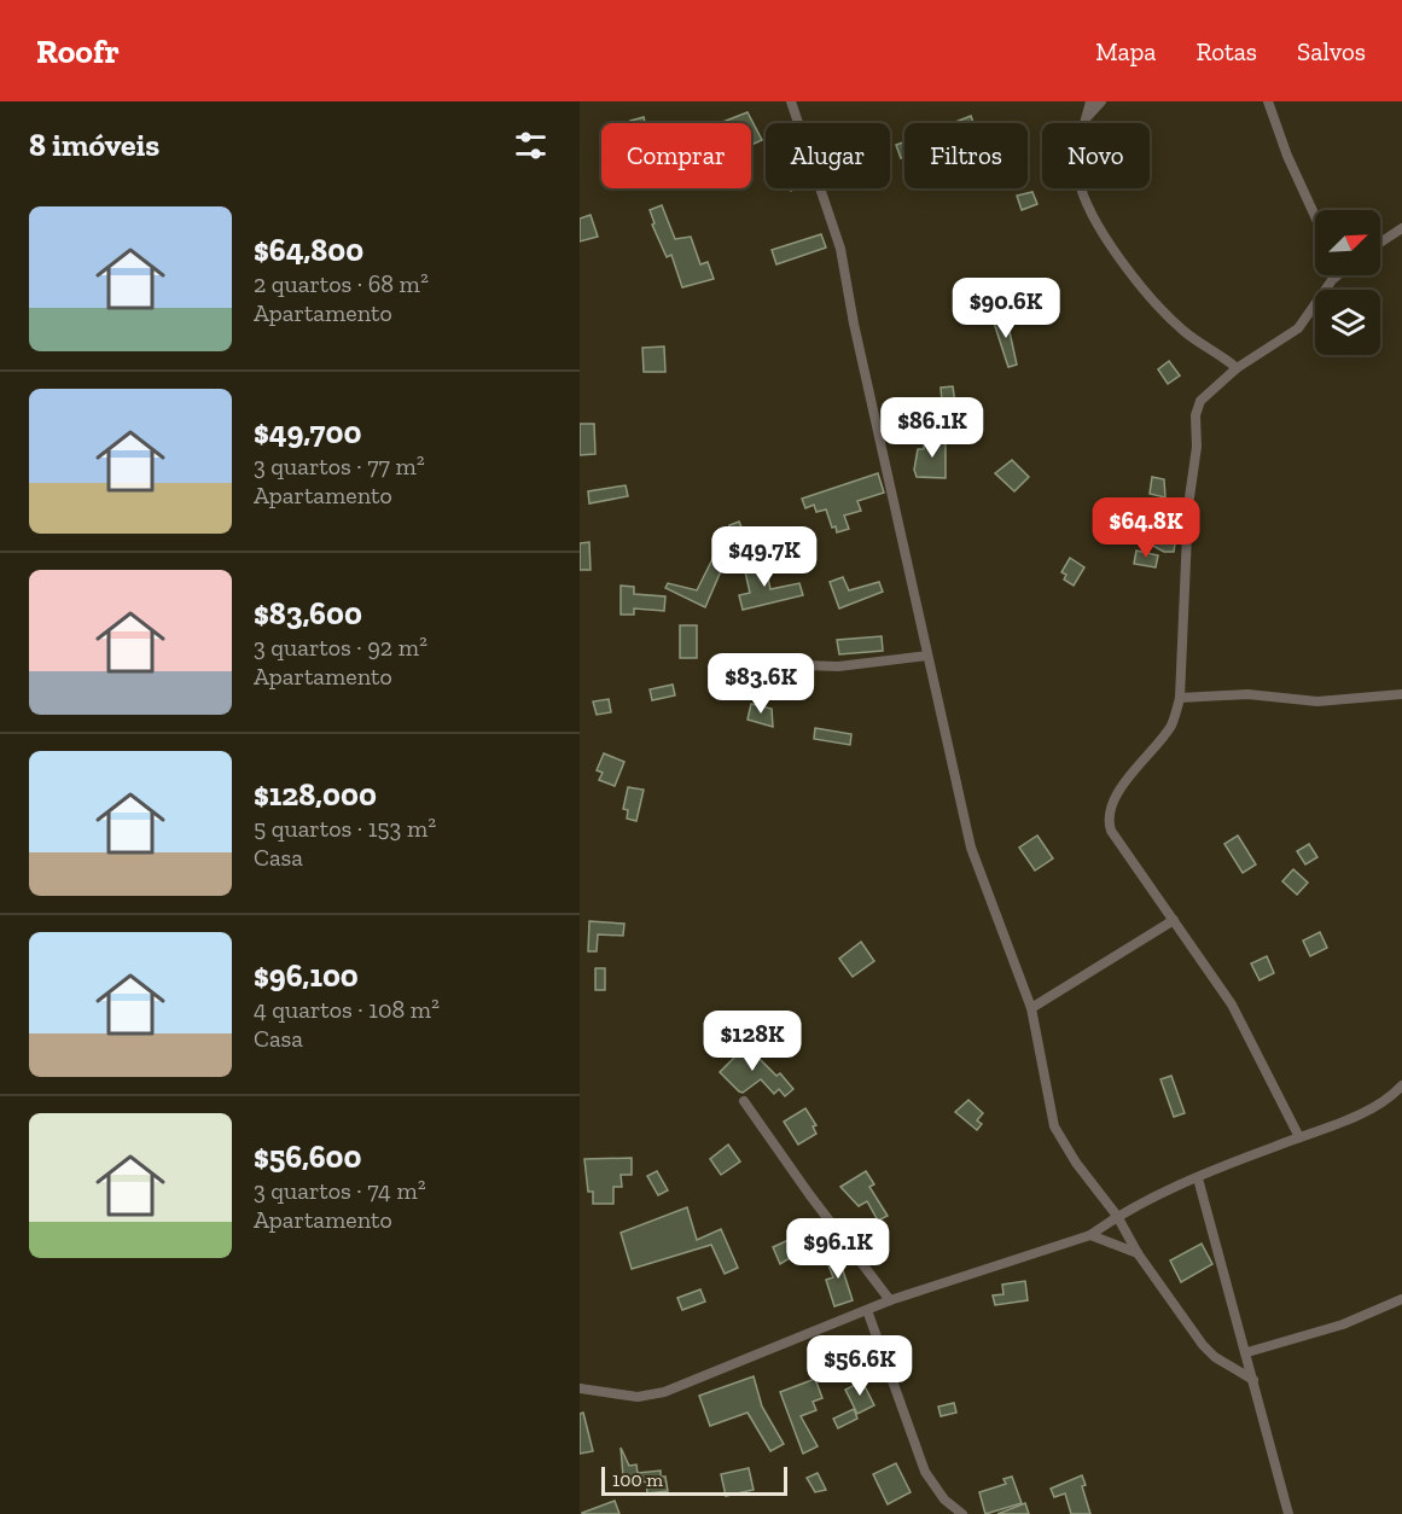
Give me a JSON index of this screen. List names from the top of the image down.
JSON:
{
  "scale_bar": "100 m",
  "north": "top right",
  "page": {
    "header": "Roofr",
    "nav": ["Mapa", "Rotas", "Salvos"],
    "heading": "8 imóveis",
    "chip": [
      "Comprar",
      "Alugar",
      "Filtros",
      "Novo"
    ],
    "list": [
      {
        "name": "$64,800",
        "note": "2 quartos · 68 m² · Apartamento"
      },
      {
        "name": "$49,700",
        "note": "3 quartos · 77 m² · Apartamento"
      },
      {
        "name": "$83,600",
        "note": "3 quartos · 92 m² · Apartamento"
      },
      {
        "name": "$128,000",
        "note": "5 quartos · 153 m² · Casa"
      },
      {
        "name": "$96,100",
        "note": "4 quartos · 108 m² · Casa"
      },
      {
        "name": "$56,600",
        "note": "3 quartos · 74 m² · Apartamento"
      }
    ],
    "price": [
      "$90.6K",
      "$86.1K",
      "$64.8K",
      "$49.7K",
      "$83.6K",
      "$128K",
      "$96.1K",
      "$56.6K"
    ],
    "scale": "100 m"
  }
}
